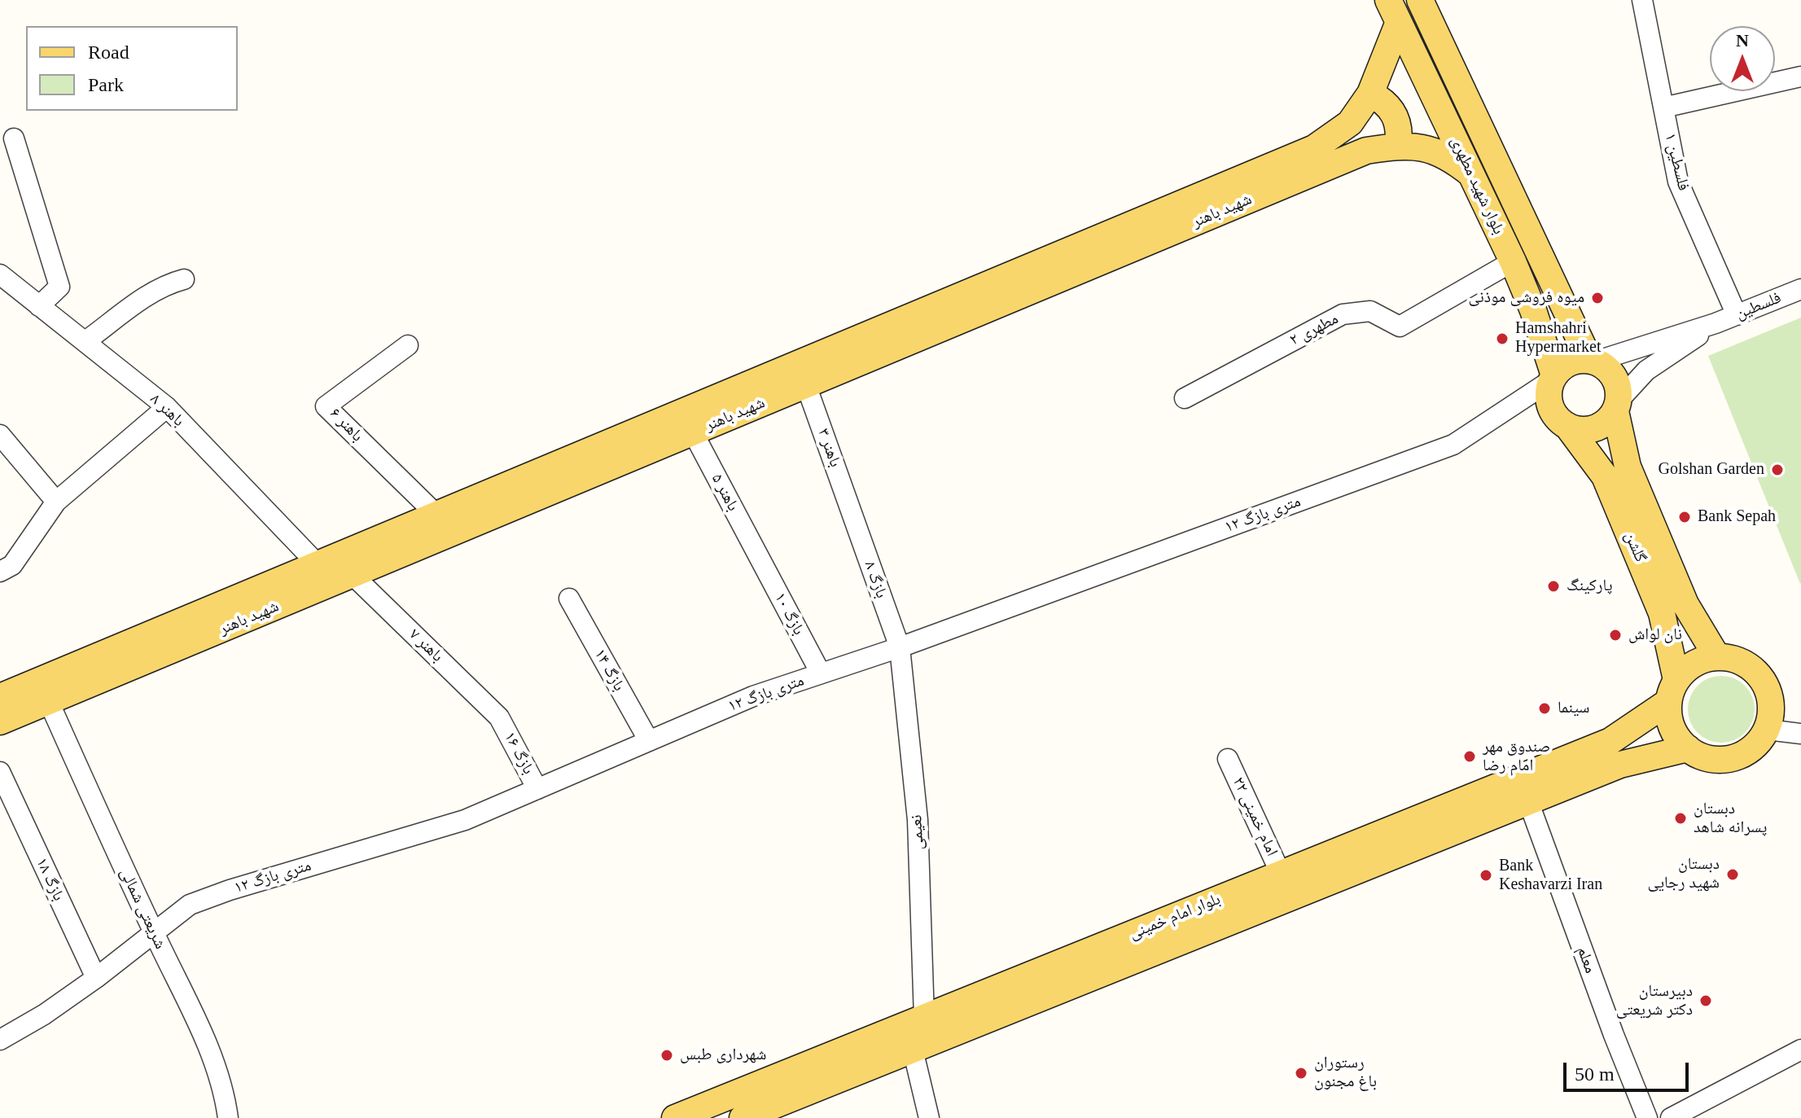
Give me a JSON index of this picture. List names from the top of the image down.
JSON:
{
  "streets": {
    "main road": [
      "بلوار شهید مطهری",
      "شهید باهنر",
      "گلشن",
      "بلوار امام خمینی"
    ],
    "street": [
      "فلسطین ۱",
      "فلسطین",
      "مطهری ۲",
      "باهنر ۸",
      "باهنر ۶",
      "باهنر ۳",
      "باهنر ۵",
      "۱۲ متری بازگ",
      "بازگ ۸",
      "بازگ ۱۰",
      "باهنر ۷",
      "بازگ ۱۴",
      "بازگ ۱۶",
      "امام خمینی ۲۲",
      "نعیمی",
      "بازگ ۱۸",
      "شریعتی شمالی",
      "معلم"
    ]
  },
  "crossings": [
    ["فلسطین ۱", "فلسطین"],
    ["بلوار شهید مطهری", "شهید باهنر"],
    ["بلوار شهید مطهری", "مطهری ۲"],
    ["بلوار شهید مطهری", "۱۲ متری بازگ"],
    ["بلوار شهید مطهری", "گلشن"],
    ["شهید باهنر", "باهنر ۸"],
    ["شهید باهنر", "باهنر ۶"],
    ["شهید باهنر", "باهنر ۳"],
    ["شهید باهنر", "باهنر ۵"],
    ["شهید باهنر", "باهنر ۷"],
    ["شهید باهنر", "شریعتی شمالی"],
    ["باهنر ۳", "بازگ ۸"],
    ["باهنر ۵", "بازگ ۱۰"],
    ["۱۲ متری بازگ", "گلشن"],
    ["۱۲ متری بازگ", "بازگ ۸"],
    ["۱۲ متری بازگ", "بازگ ۱۰"],
    ["۱۲ متری بازگ", "بازگ ۱۴"],
    ["۱۲ متری بازگ", "بازگ ۱۶"],
    ["۱۲ متری بازگ", "نعیمی"],
    ["۱۲ متری بازگ", "بازگ ۱۸"],
    ["۱۲ متری بازگ", "شریعتی شمالی"],
    ["گلشن", "بلوار امام خمینی"],
    ["بازگ ۸", "نعیمی"],
    ["باهنر ۷", "بازگ ۱۶"],
    ["امام خمینی ۲۲", "بلوار امام خمینی"],
    ["نعیمی", "بلوار امام خمینی"],
    ["بلوار امام خمینی", "معلم"]
  ],
  "places": [
    "میوه فروشی موذنی",
    "Hamshahri Hypermarket",
    "Golshan Garden",
    "Bank Sepah",
    "پارکینگ",
    "نان لواش",
    "سینما",
    "صندوق مهر امام رضا",
    "دبستان پسرانه شاهد",
    "دبستان شهید رجایی",
    "Bank Keshavarzi Iran",
    "دبیرستان دکتر شریعتی",
    "شهرداری طبس",
    "رستوران باغ مجنون"
  ],
  "legend": ["Road", "Park"],
  "scale_bar": "50 m",
  "north": "top"
}
